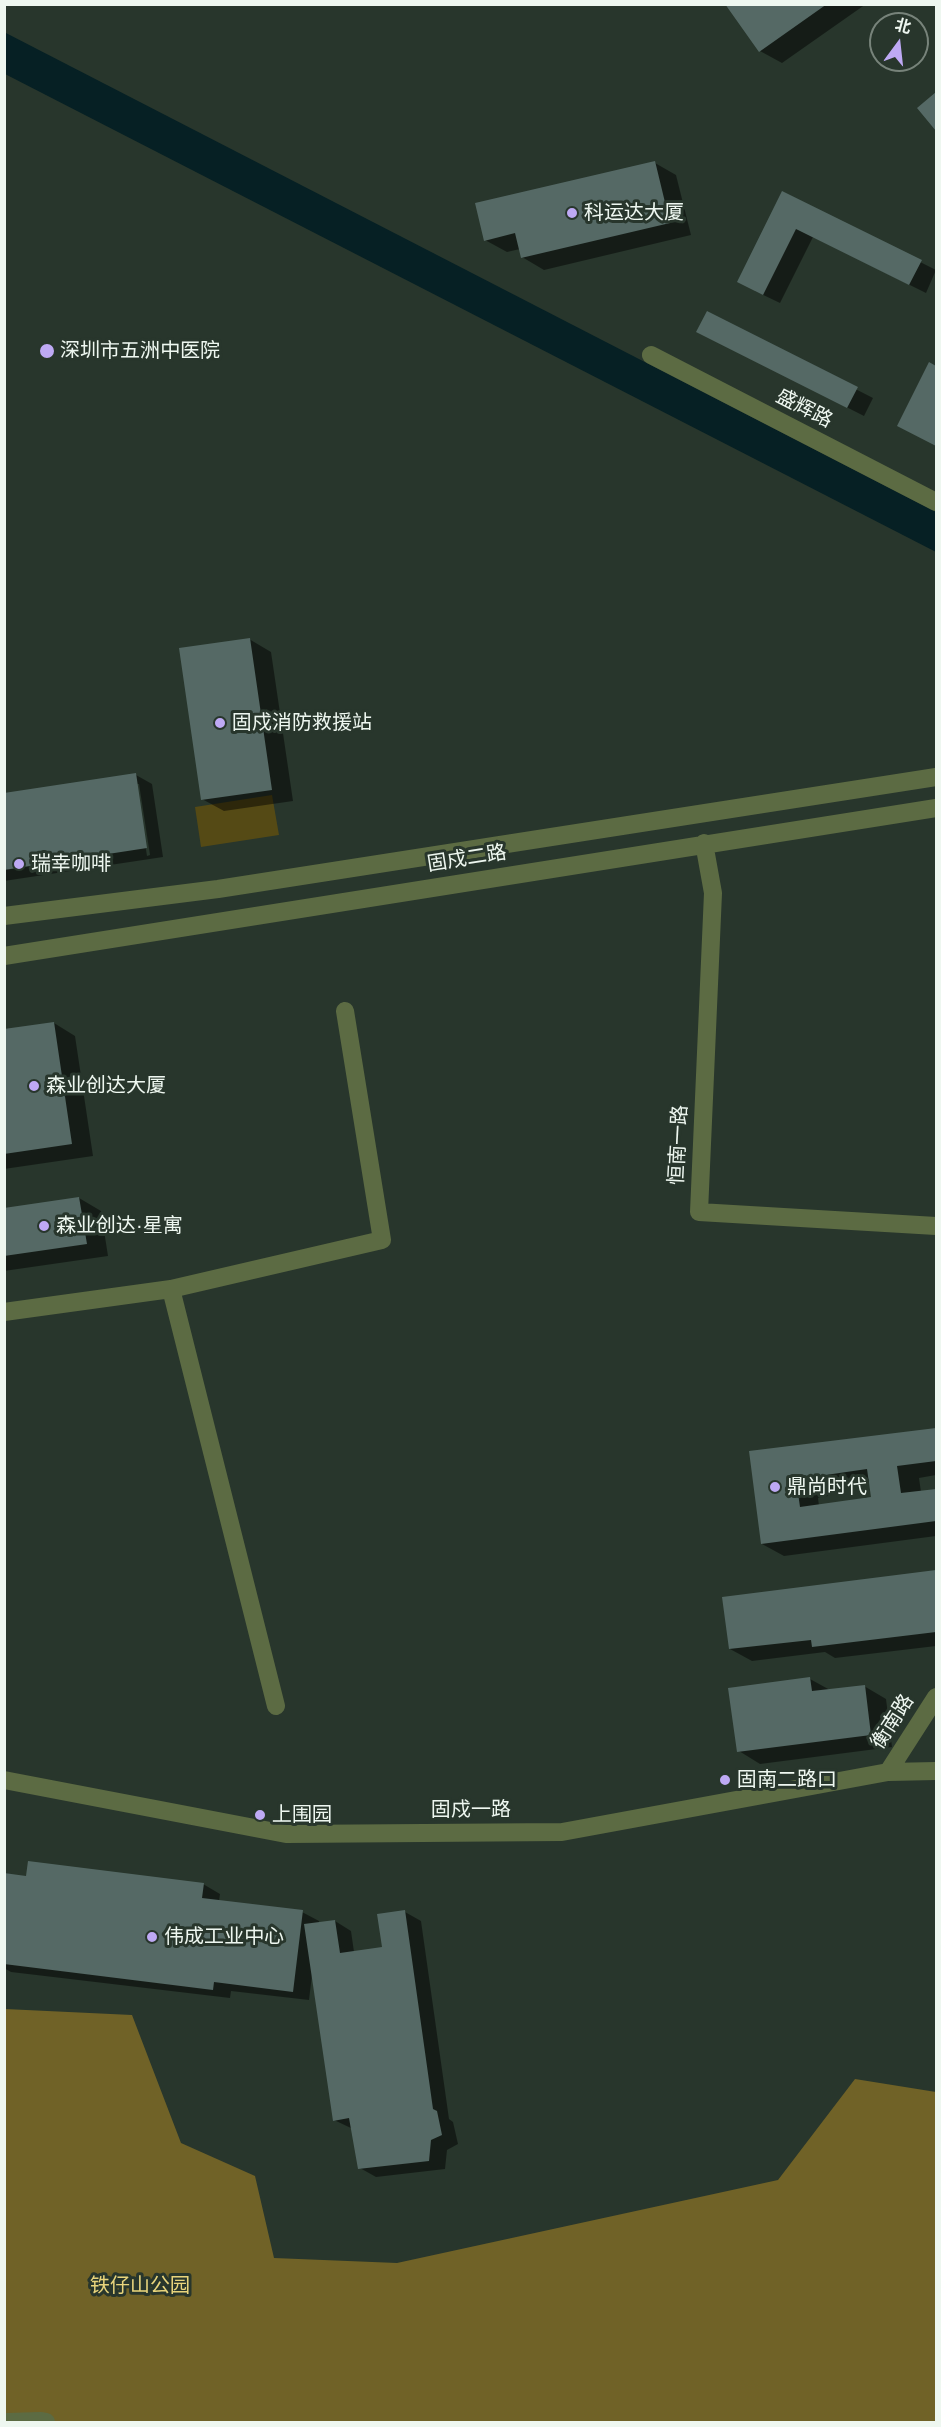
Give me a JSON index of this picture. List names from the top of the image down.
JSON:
{
  "streets": {
    "street": [
      "盛辉路",
      "固戍二路",
      "恒南一路",
      "衡南路",
      "固戍一路"
    ]
  },
  "crossings": [
    ["固戍二路", "恒南一路"],
    ["衡南路", "固戍一路"]
  ],
  "parks": ["铁仔山公园"],
  "places": [
    "科运达大厦",
    "深圳市五洲中医院",
    "固戍消防救援站",
    "瑞幸咖啡",
    "森业创达大厦",
    "森业创达·星寓",
    "鼎尚时代",
    "固南二路口",
    "上围园",
    "伟成工业中心"
  ],
  "north": "top"
}
